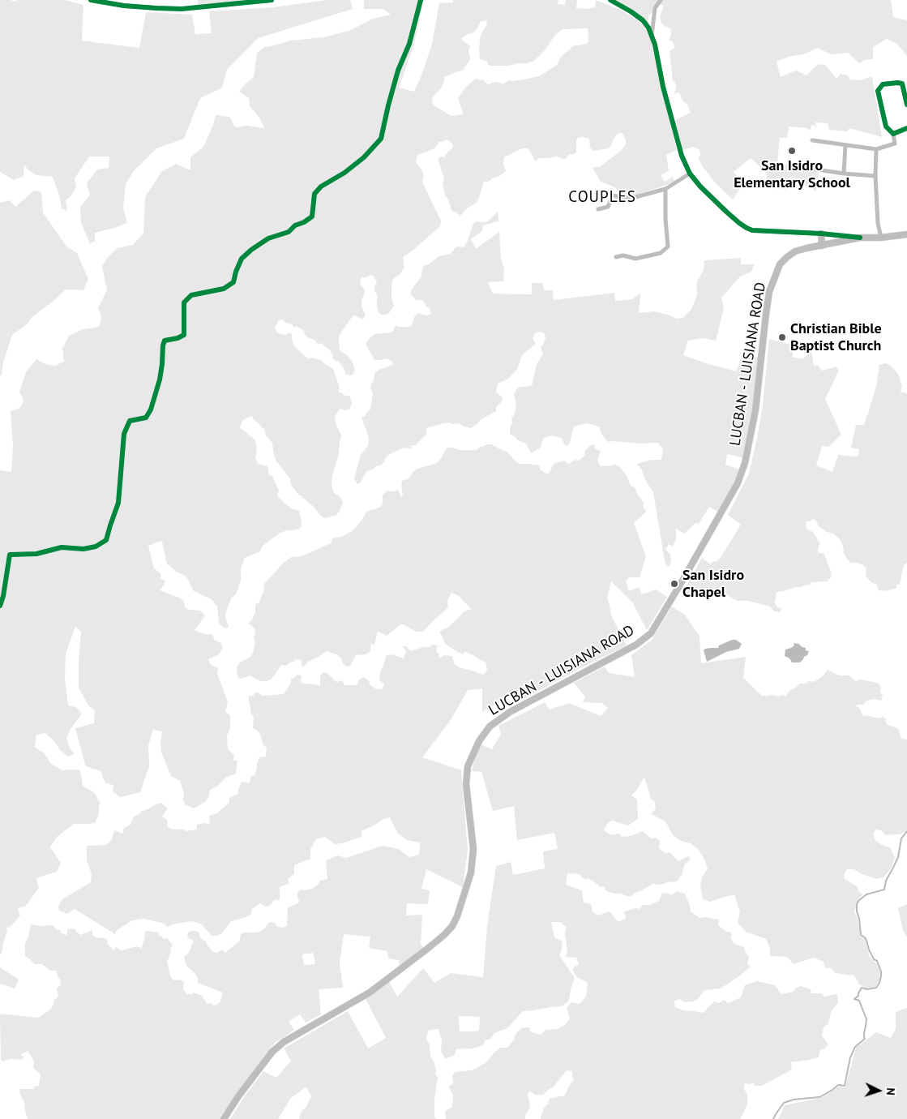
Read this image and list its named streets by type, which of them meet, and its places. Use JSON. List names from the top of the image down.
{
  "streets": {
    "main road": ["LUCBAN - LUISIANA ROAD"]
  },
  "districts": ["COUPLES"],
  "places": ["San Isidro Elementary School", "Christian Bible Baptist Church", "San Isidro Chapel"],
  "north": "right"
}
